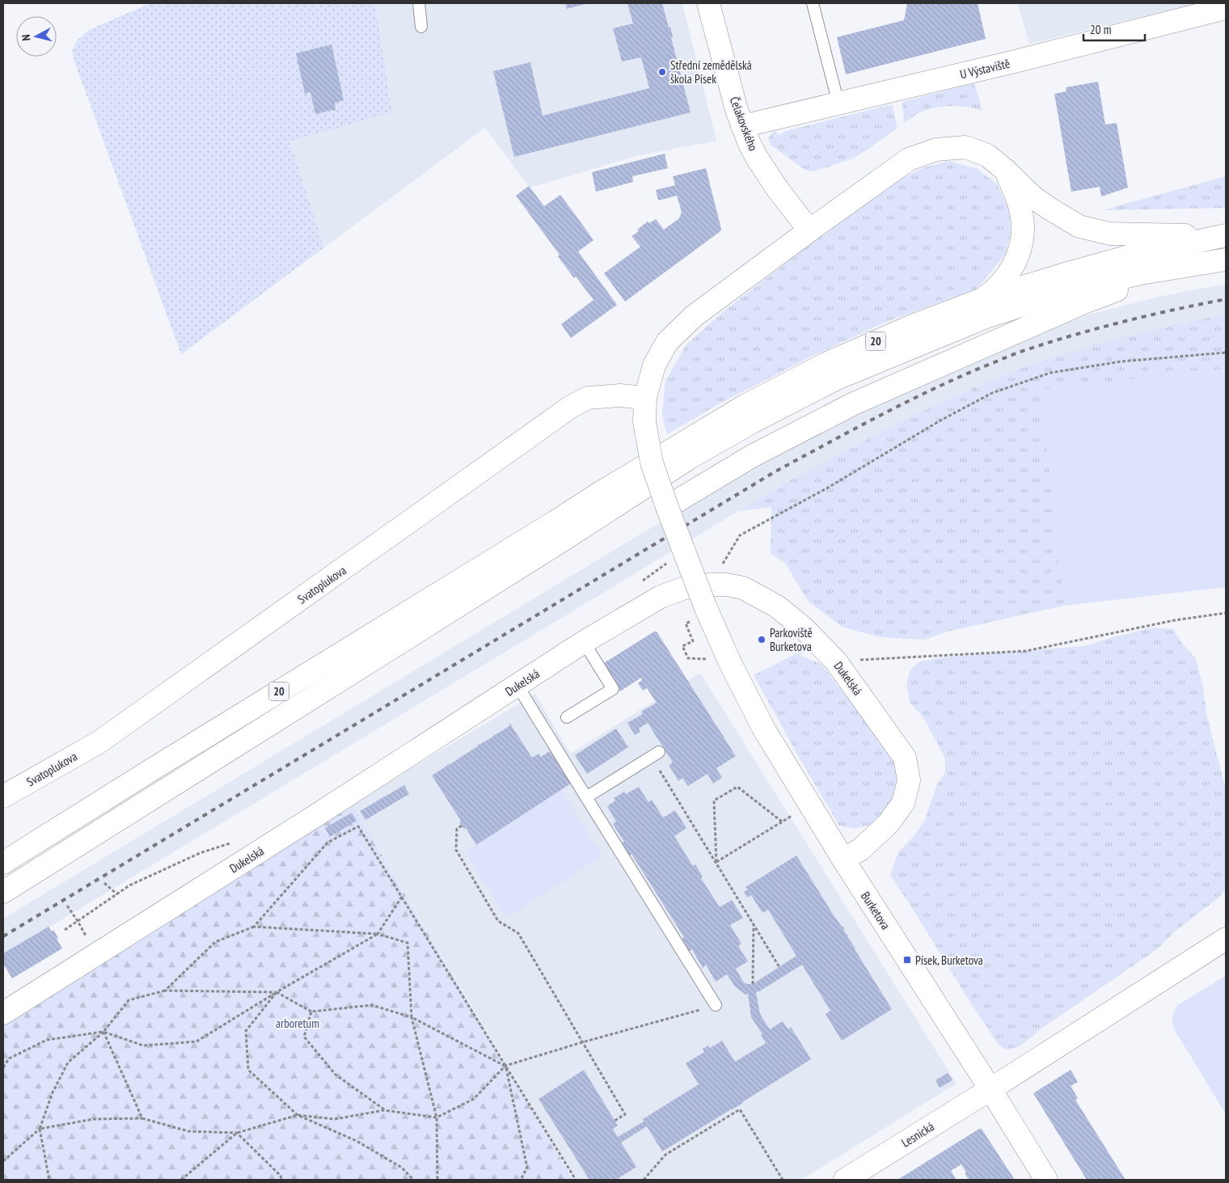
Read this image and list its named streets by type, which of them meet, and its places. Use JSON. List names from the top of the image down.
{
  "streets": {
    "main road": [
      "U Výstaviště",
      "Čelakovského",
      "20",
      "Svatoplukova",
      "Dukelská",
      "Burketova",
      "Lesnická"
    ]
  },
  "crossings": [
    ["U Výstaviště", "Čelakovského"],
    ["Čelakovského", "Burketova"],
    ["20", "Burketova"],
    ["Svatoplukova", "Burketova"],
    ["Dukelská", "Burketova"],
    ["Burketova", "Lesnická"]
  ],
  "parks": ["arboretum"],
  "places": {
    "other": ["Střední zemědělská škola Písek", "Parkoviště Burketova"],
    "transit": ["Písek, Burketova"]
  },
  "scale_bar": "20 m",
  "north": "left"
}
